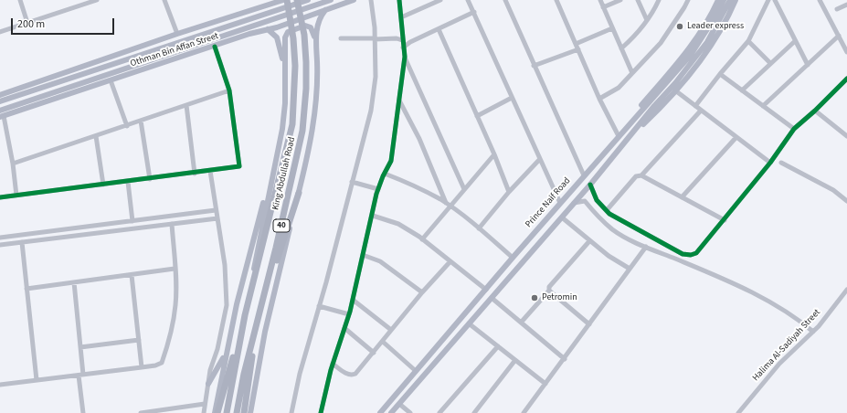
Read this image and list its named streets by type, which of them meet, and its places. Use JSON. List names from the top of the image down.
{
  "streets": {
    "highway": ["King Abdullah Road", "40"],
    "main road": ["Othman Bin Affan Street", "Prince Naif Road"],
    "street": ["Halima Al-Sadiyah Street"]
  },
  "places": ["Leader express", "Petromin"],
  "scale_bar": "200 m"
}
